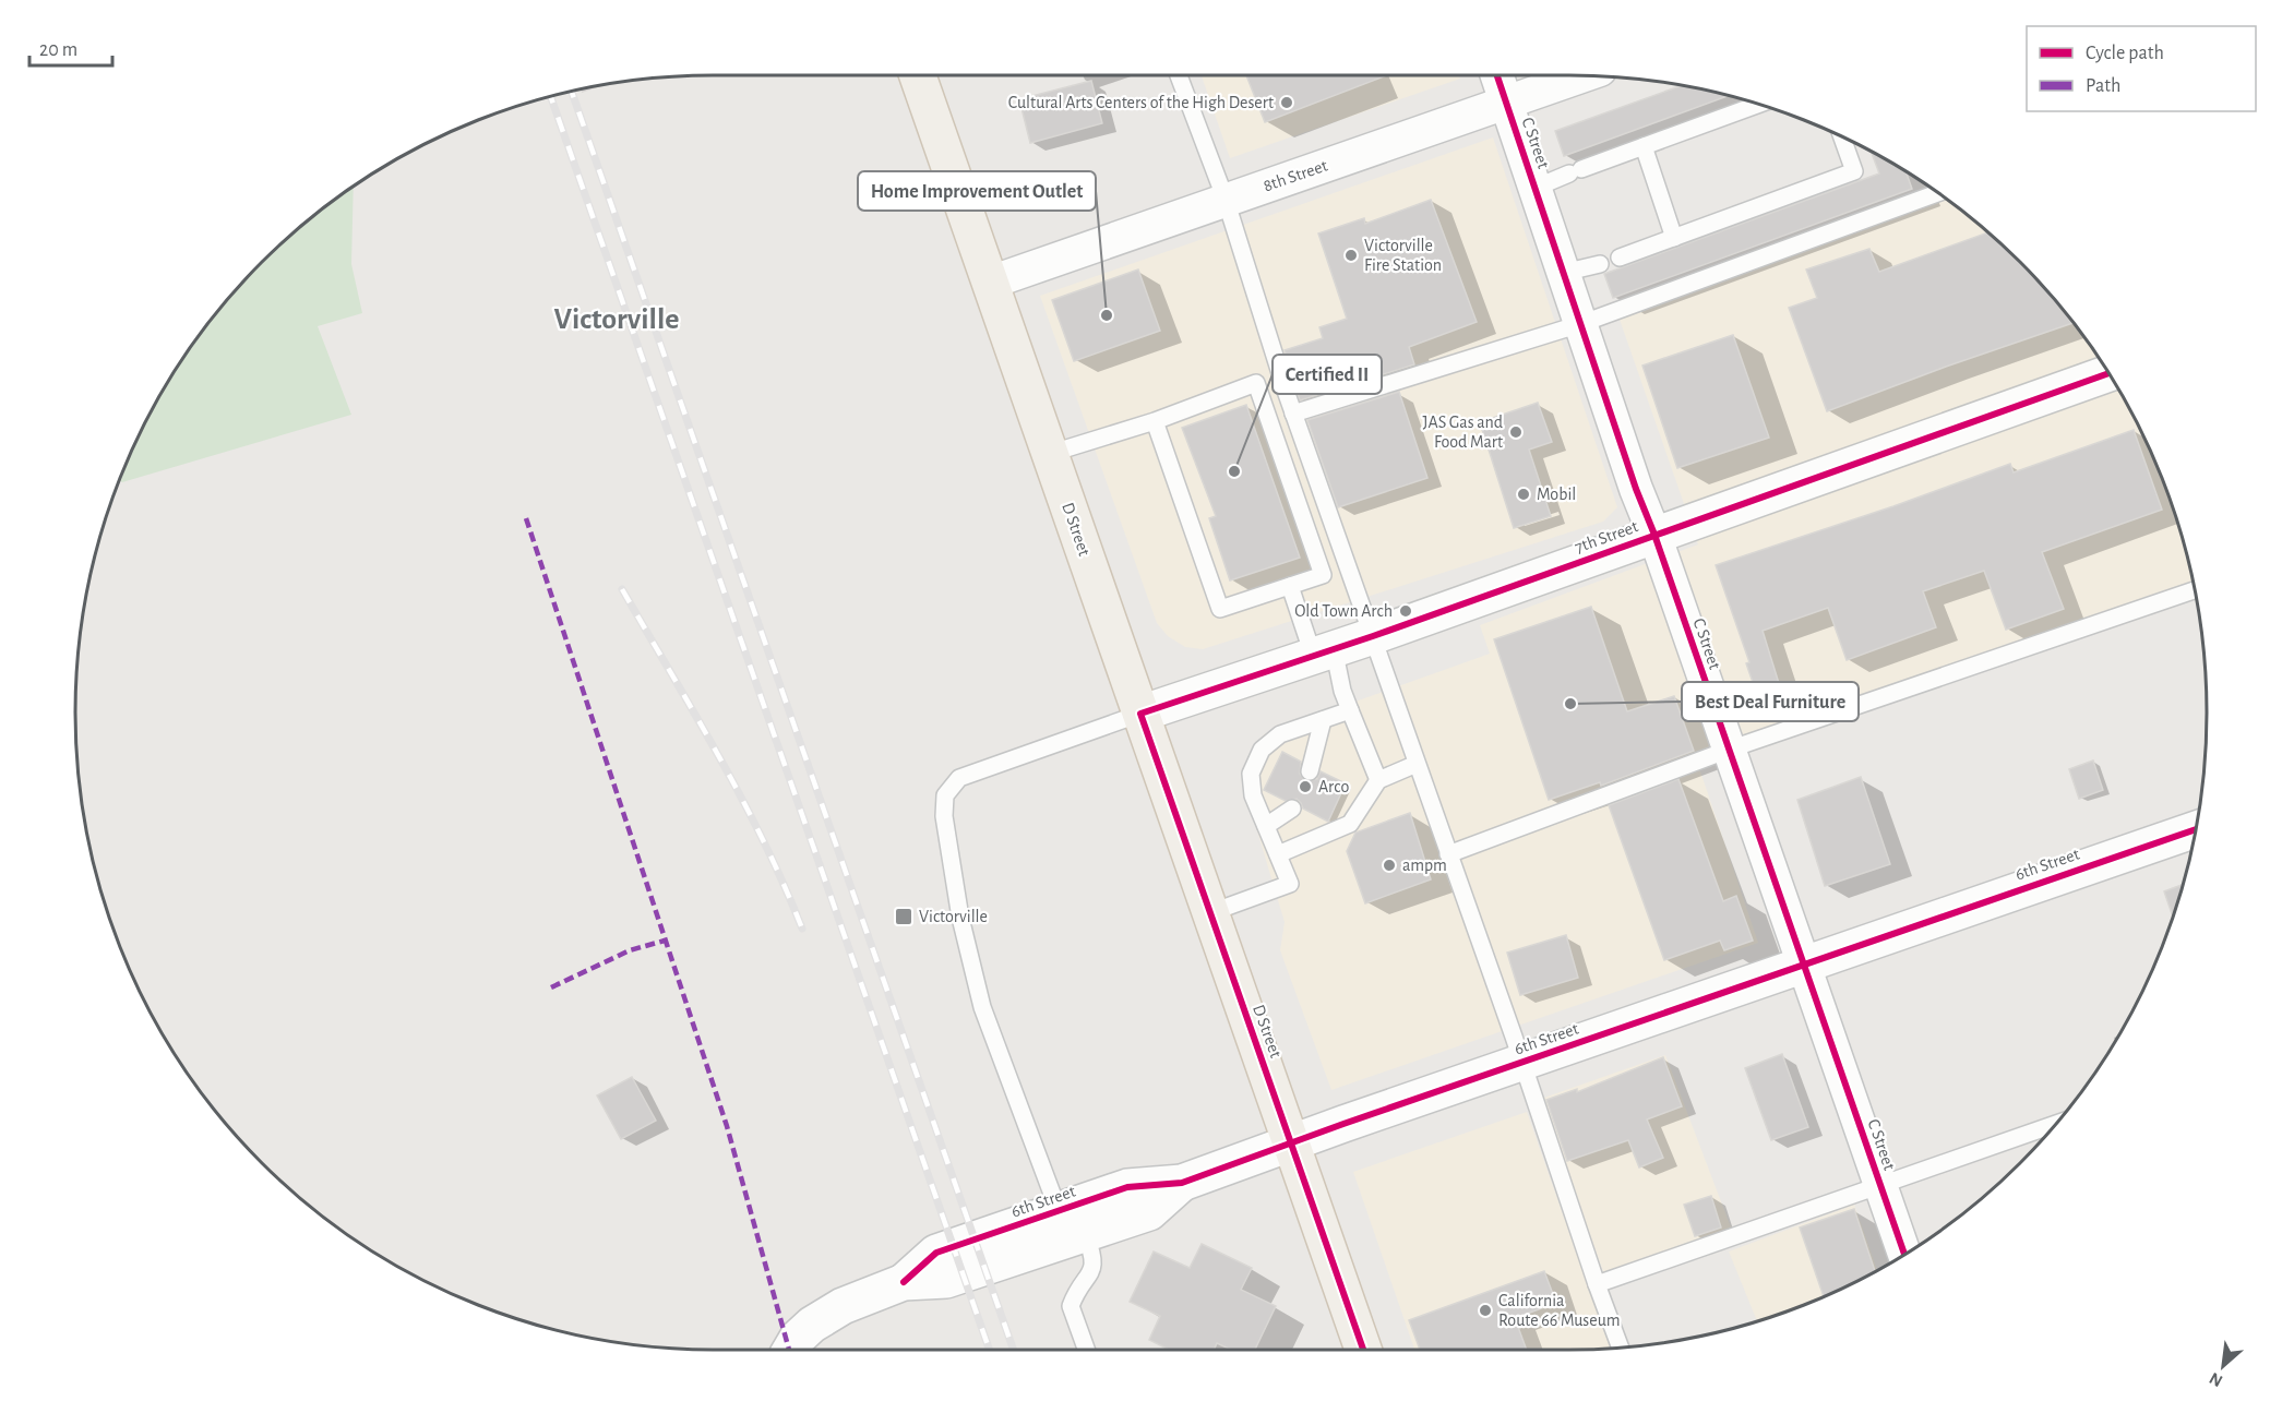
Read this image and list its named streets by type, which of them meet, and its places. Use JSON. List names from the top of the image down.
{
  "streets": {
    "main road": ["D Street"],
    "street": [
      "C Street",
      "8th Street",
      "7th Street",
      "6th Street"
    ]
  },
  "crossings": [
    ["C Street", "8th Street"],
    ["C Street", "7th Street"],
    ["C Street", "6th Street"],
    ["8th Street", "D Street"],
    ["D Street", "7th Street"],
    ["D Street", "6th Street"]
  ],
  "districts": ["Victorville"],
  "places": {
    "other": [
      "Cultural Arts Centers of the High Desert",
      "Victorville Fire Station",
      "Home Improvement Outlet",
      "JAS Gas and Food Mart",
      "Certified II",
      "Mobil",
      "Old Town Arch",
      "Best Deal Furniture",
      "Arco",
      "ampm",
      "California Route 66 Museum"
    ],
    "transit": ["Victorville"]
  },
  "legend": ["Cycle path", "Path"],
  "scale_bar": "20 m",
  "north": "bottom left"
}
